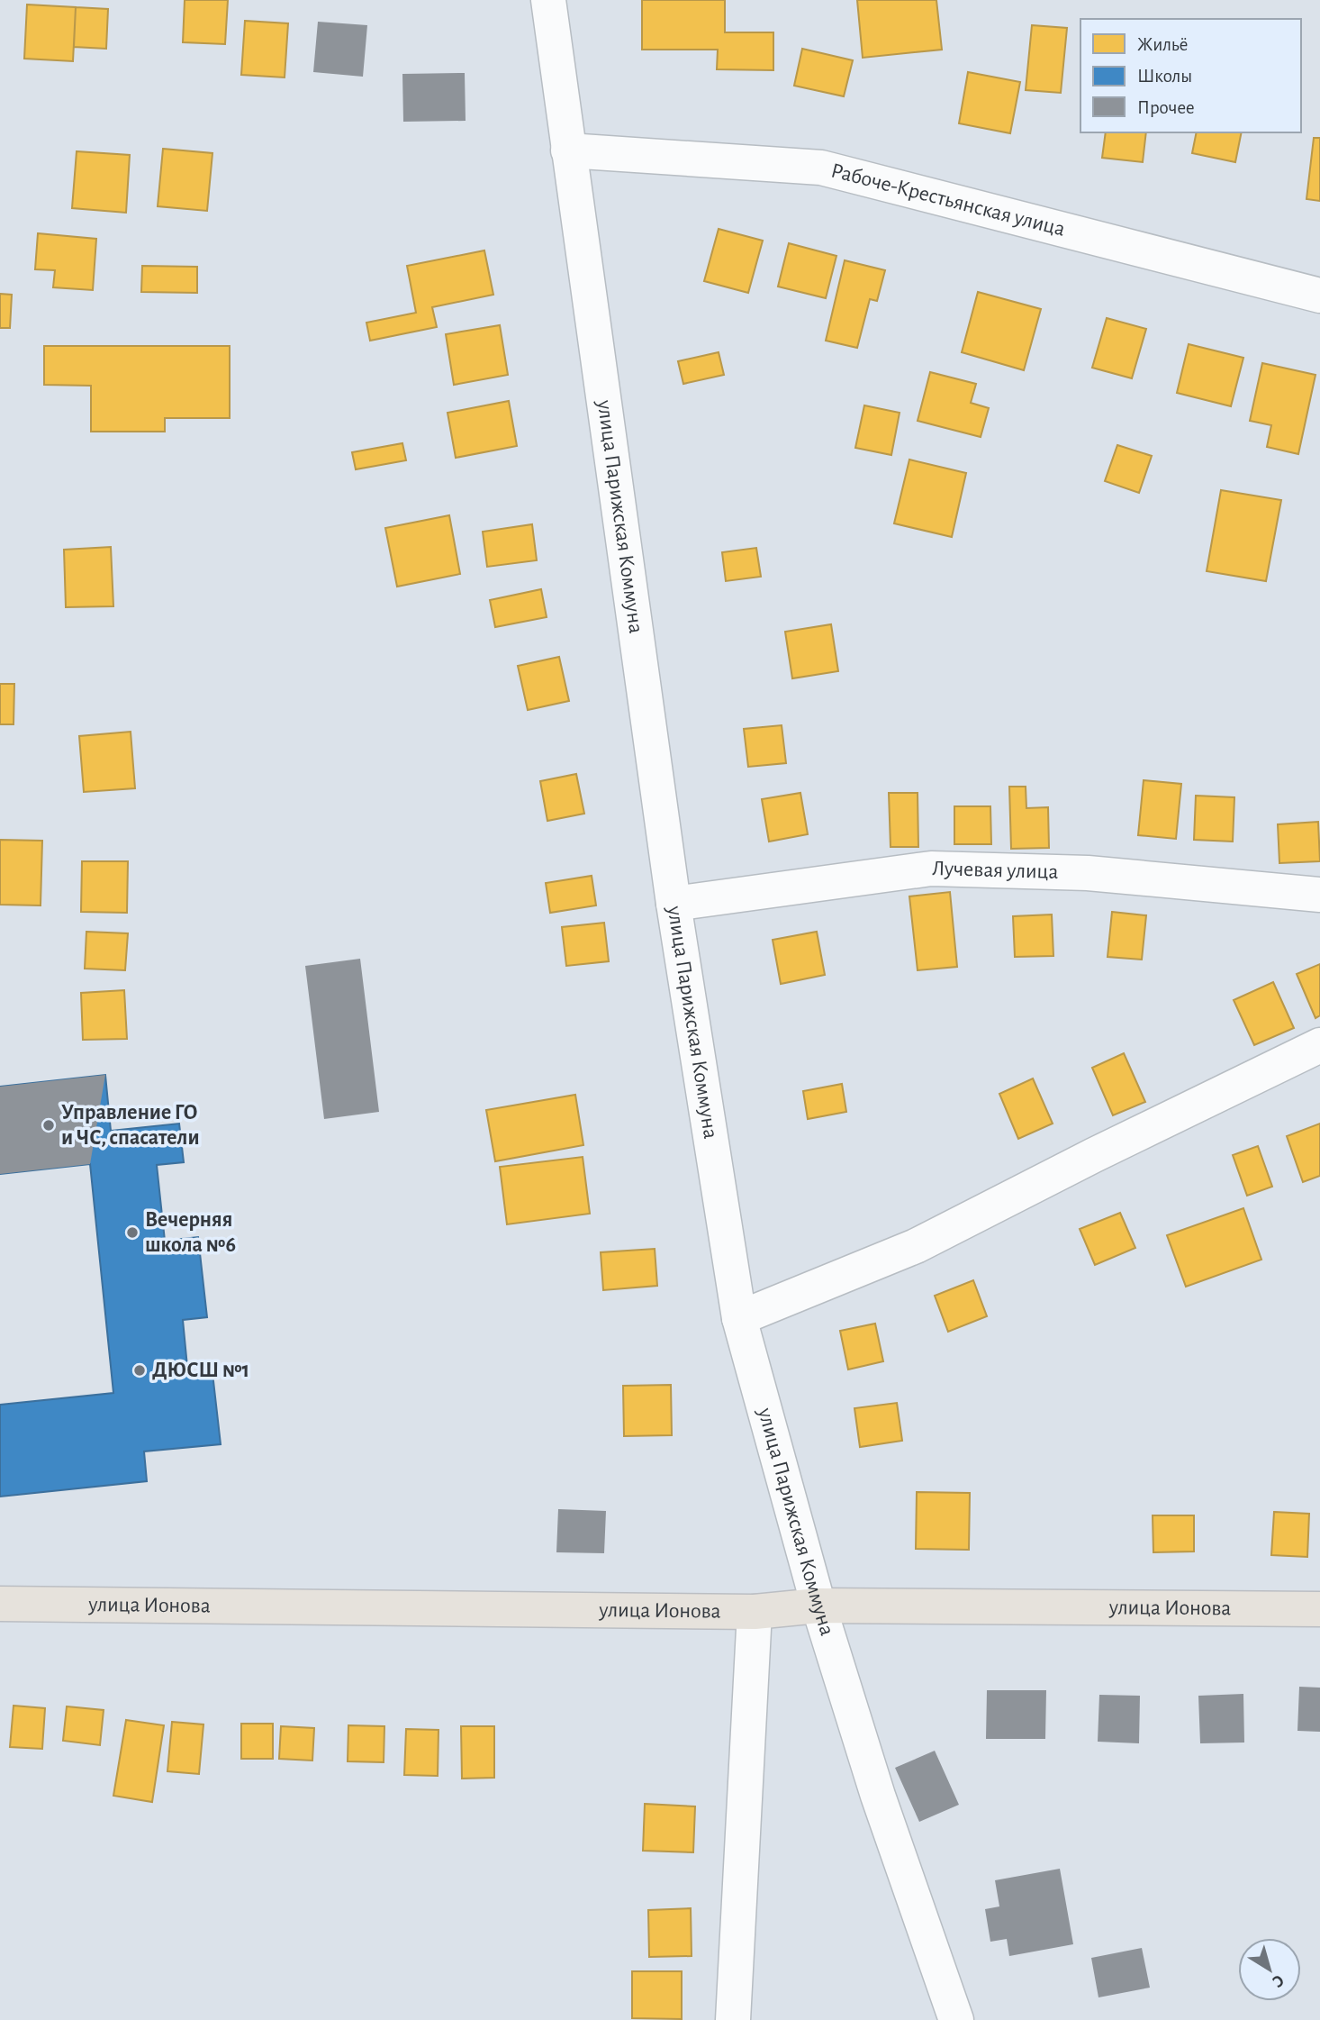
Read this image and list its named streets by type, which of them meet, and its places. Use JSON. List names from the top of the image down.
{
  "streets": {
    "main road": ["улица Ионова"],
    "street": ["Рабоче-Крестьянская улица", "улица Парижская Коммуна", "Лучевая улица"]
  },
  "crossings": [
    ["Рабоче-Крестьянская улица", "улица Парижская Коммуна"],
    ["улица Парижская Коммуна", "Лучевая улица"],
    ["улица Парижская Коммуна", "улица Ионова"]
  ],
  "places": ["Управление ГО и ЧС, спасатели", "Вечерняя школа №6", "ДЮСШ №1"],
  "legend": ["Жильё", "Школы", "Прочее"],
  "north": "bottom right"
}
